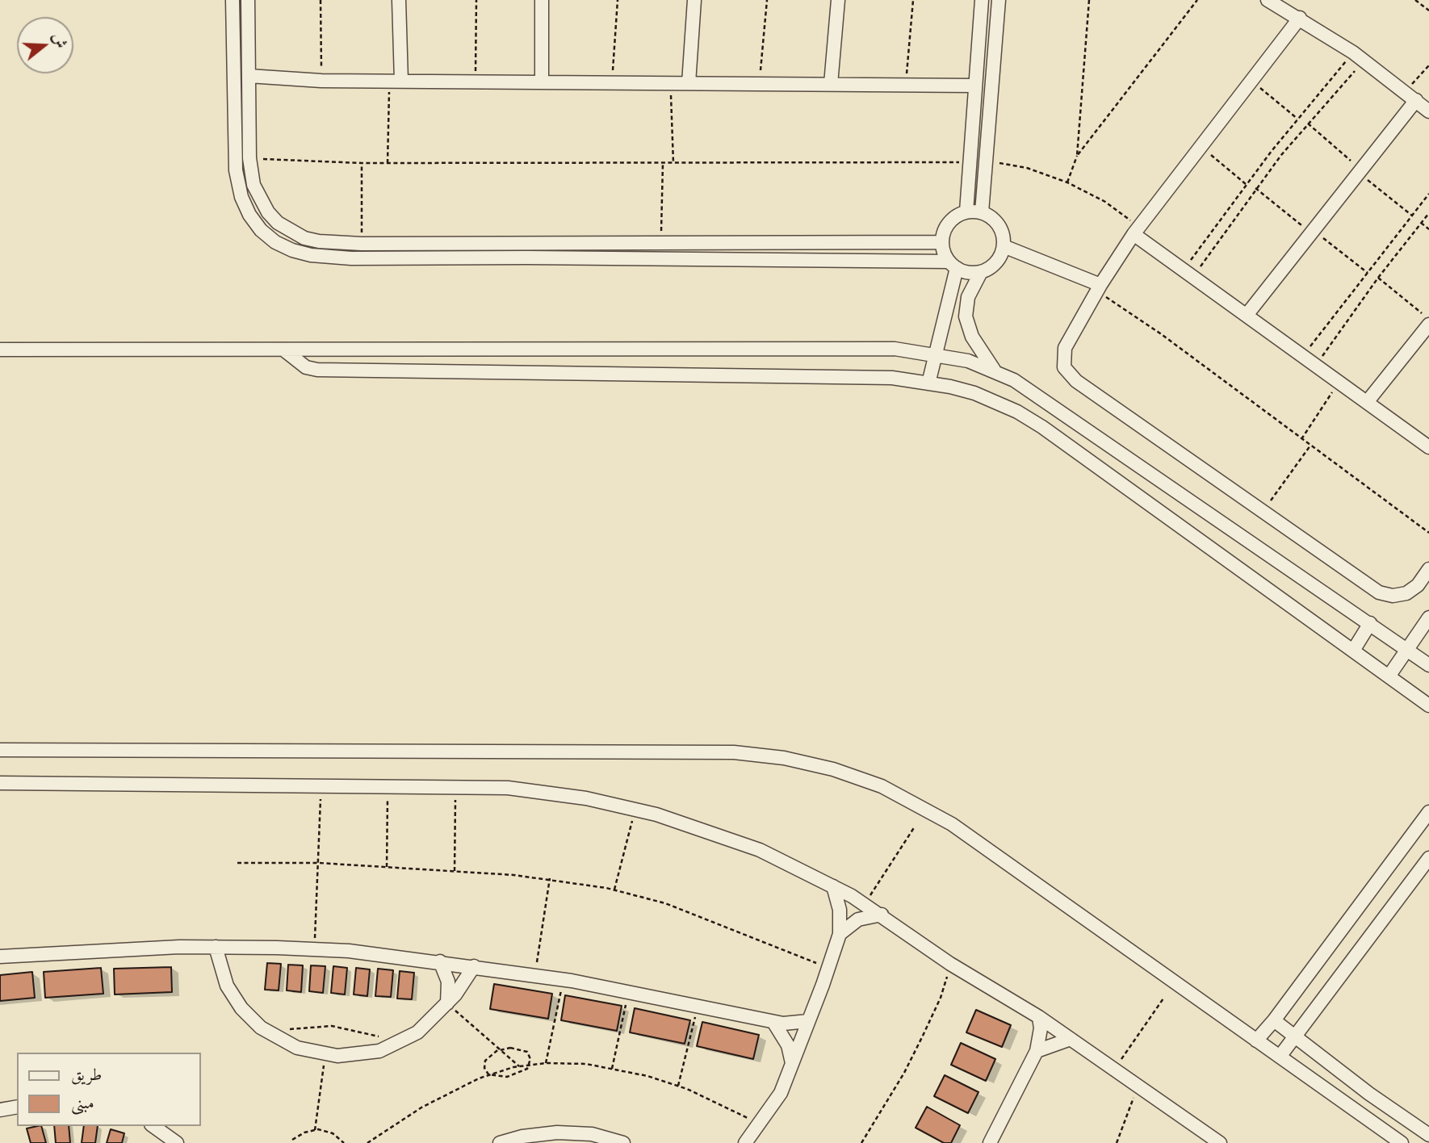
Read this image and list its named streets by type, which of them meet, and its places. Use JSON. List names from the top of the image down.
{
  "legend": ["طريق", "مبنى"],
  "north": "right"
}
